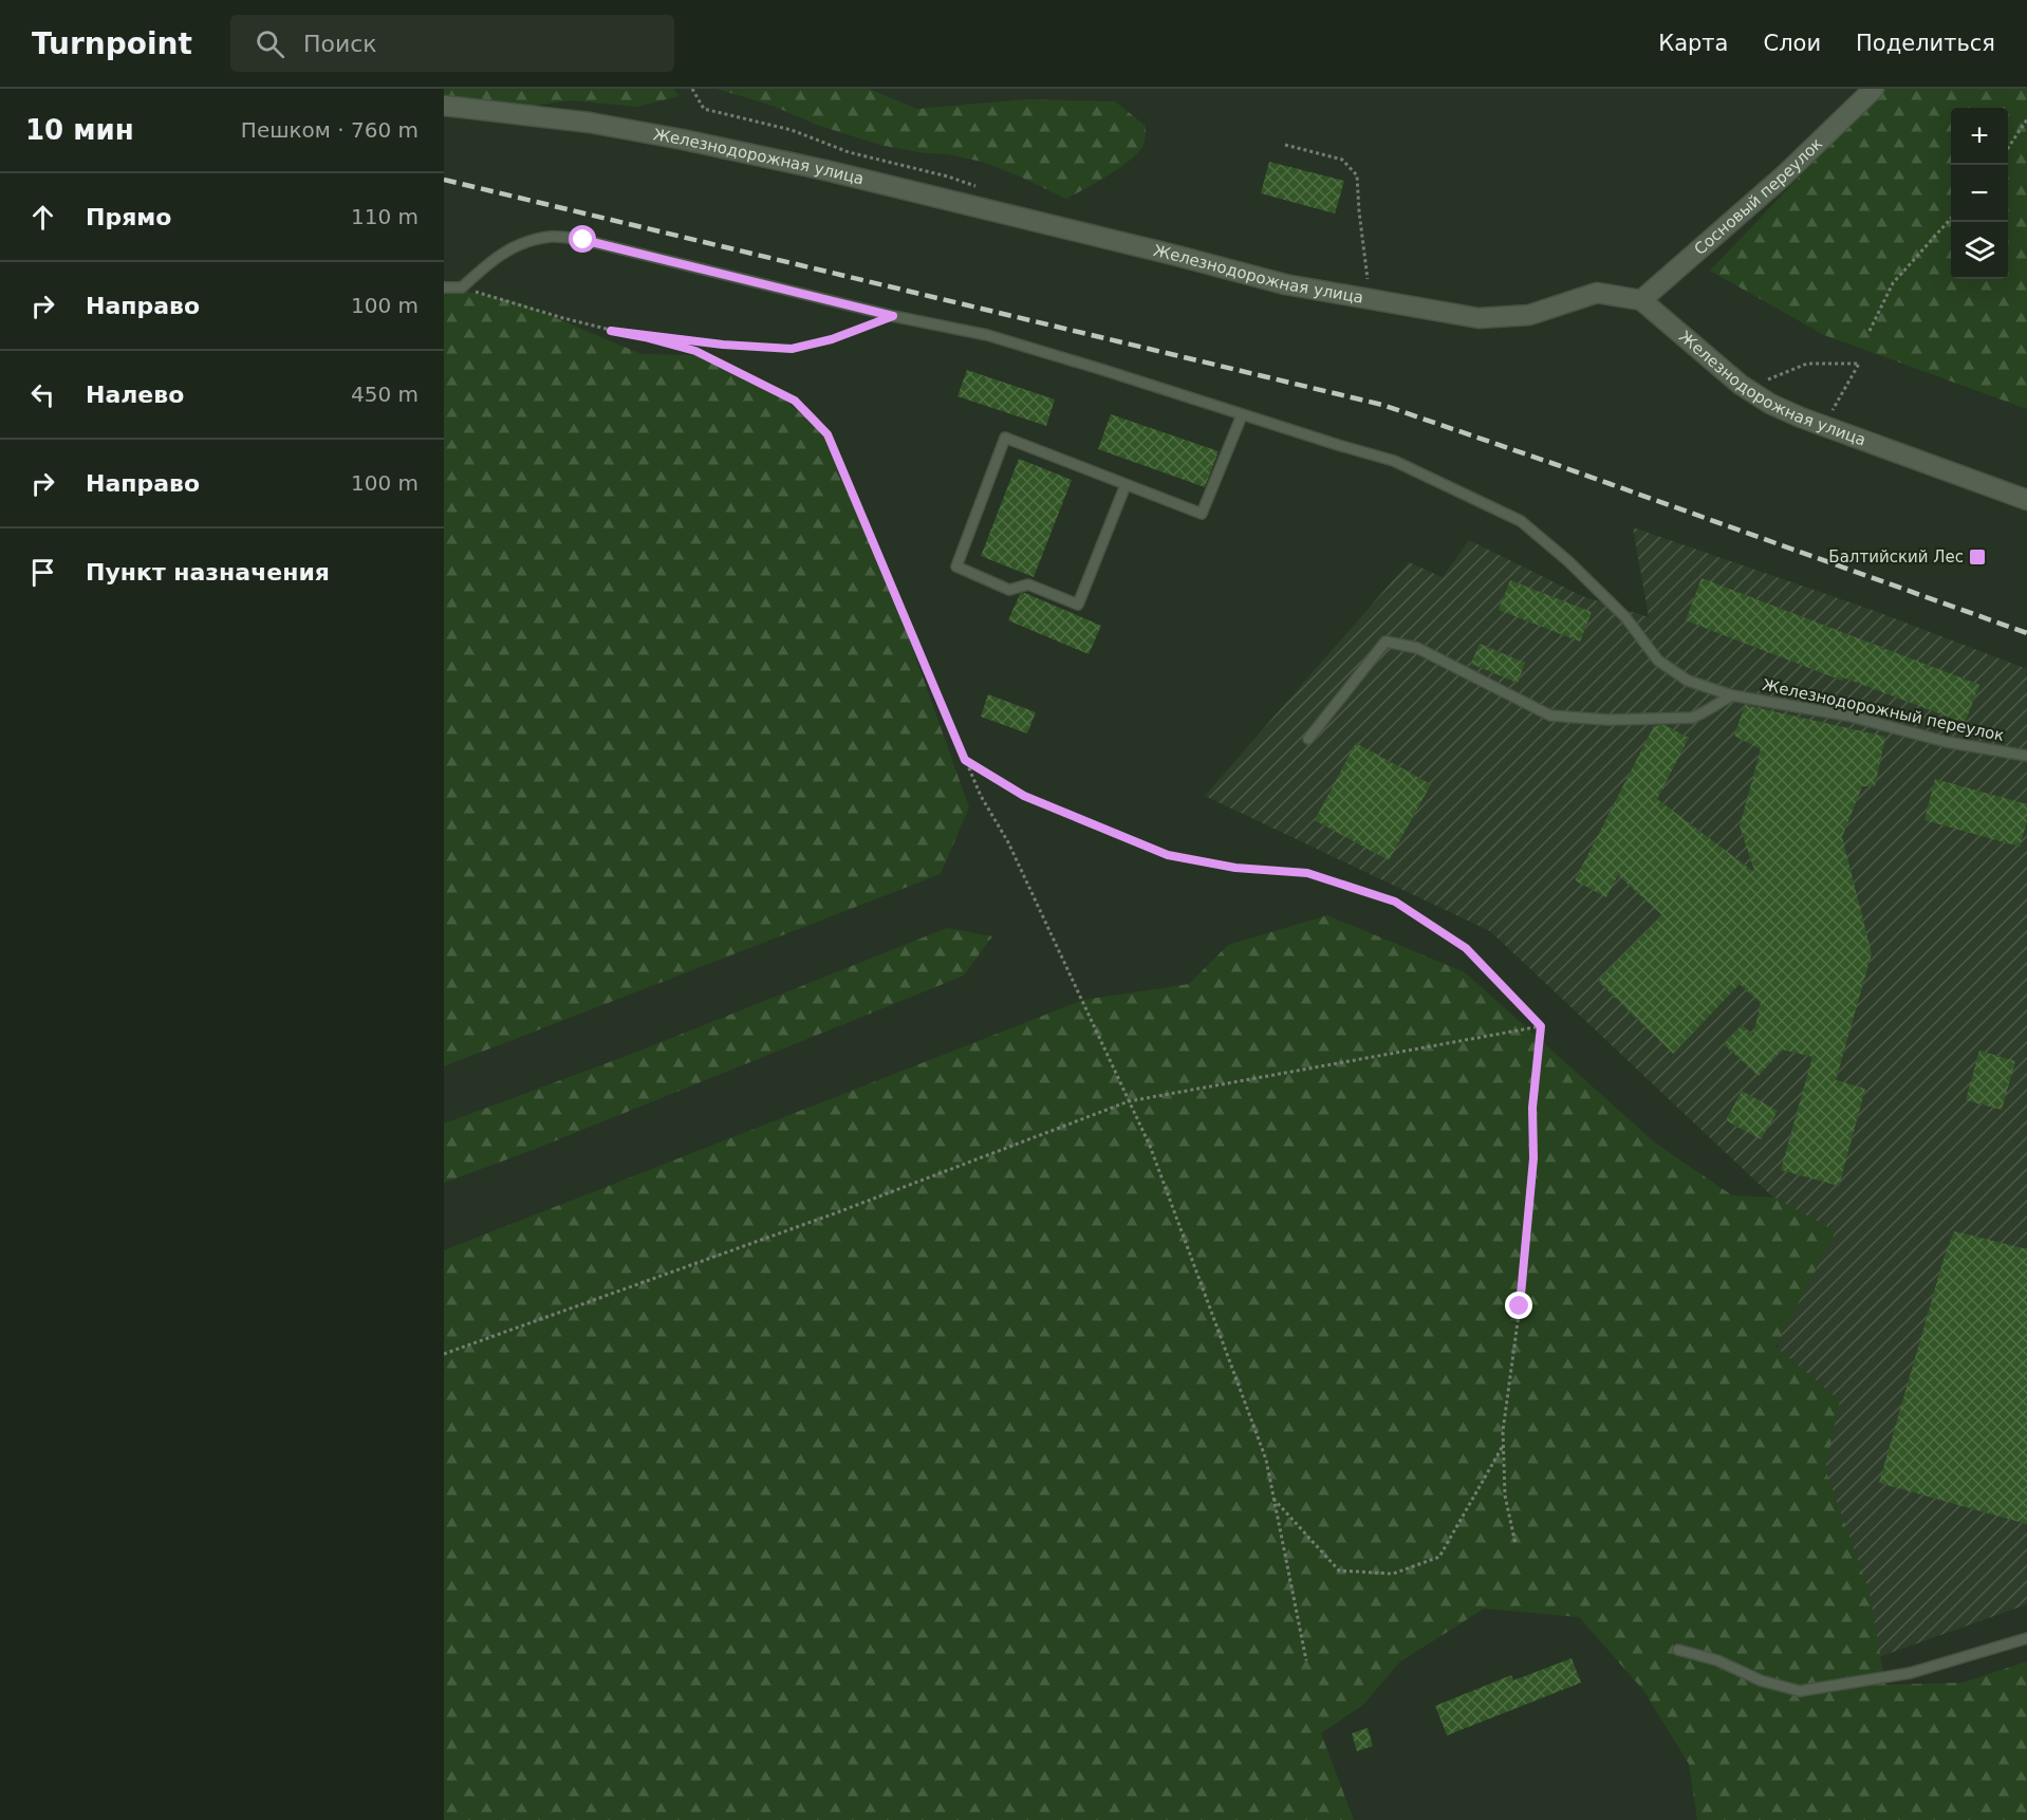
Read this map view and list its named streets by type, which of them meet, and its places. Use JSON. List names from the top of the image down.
{
  "streets": {
    "street": ["Железнодорожная улица", "Сосновый переулок"],
    "lane": ["Железнодорожный переулок"]
  },
  "crossings": [
    ["Железнодорожная улица", "Сосновый переулок"]
  ],
  "places": {
    "transit": ["Балтийский Лес"]
  },
  "page": {
    "header": "Turnpoint",
    "search": "Поиск",
    "nav": ["Карта", "Слои", "Поделиться"],
    "heading": ["10 мин", "Пешком · 760 m"],
    "map_buttons": ["+", "−"],
    "list": [
      ["Прямо", "110 m"],
      ["Направо", "100 m"],
      ["Налево", "450 m"],
      ["Направо", "100 m"],
      "Пункт назначения"
    ]
  }
}
